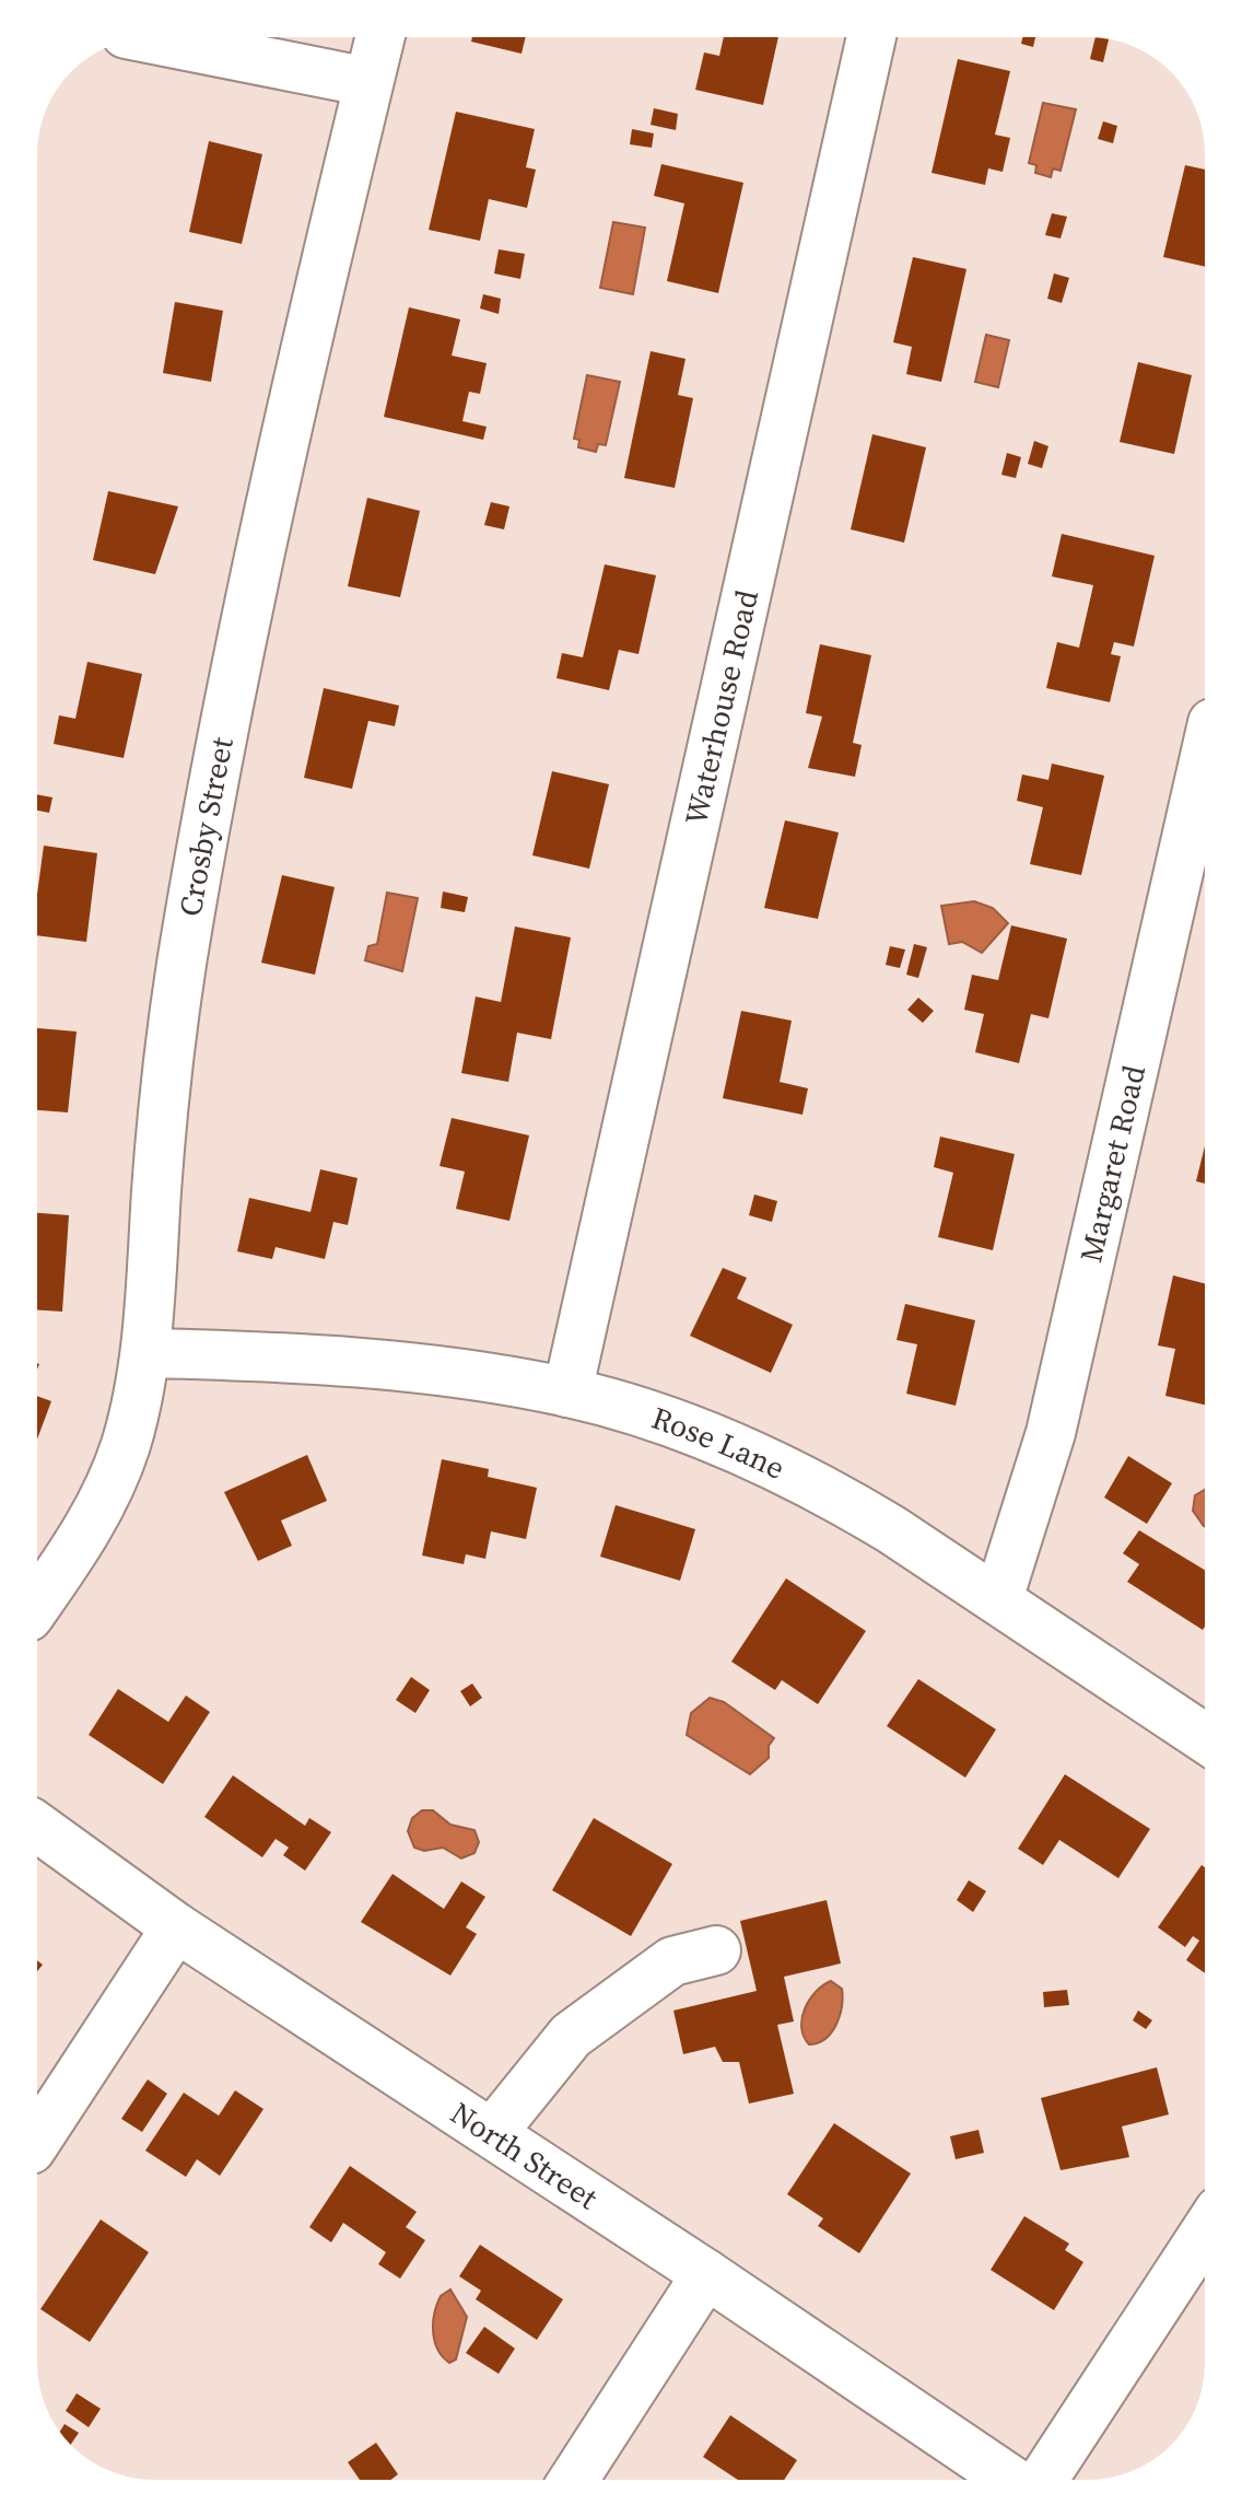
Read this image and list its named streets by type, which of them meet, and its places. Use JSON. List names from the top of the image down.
{
  "streets": {
    "street": [
      "Waterhouse Road",
      "Crosby Street",
      "Margaret Road",
      "Rose Lane",
      "North Street"
    ]
  },
  "crossings": [
    ["Waterhouse Road", "Rose Lane"],
    ["Crosby Street", "Rose Lane"],
    ["Margaret Road", "Rose Lane"]
  ]
}
